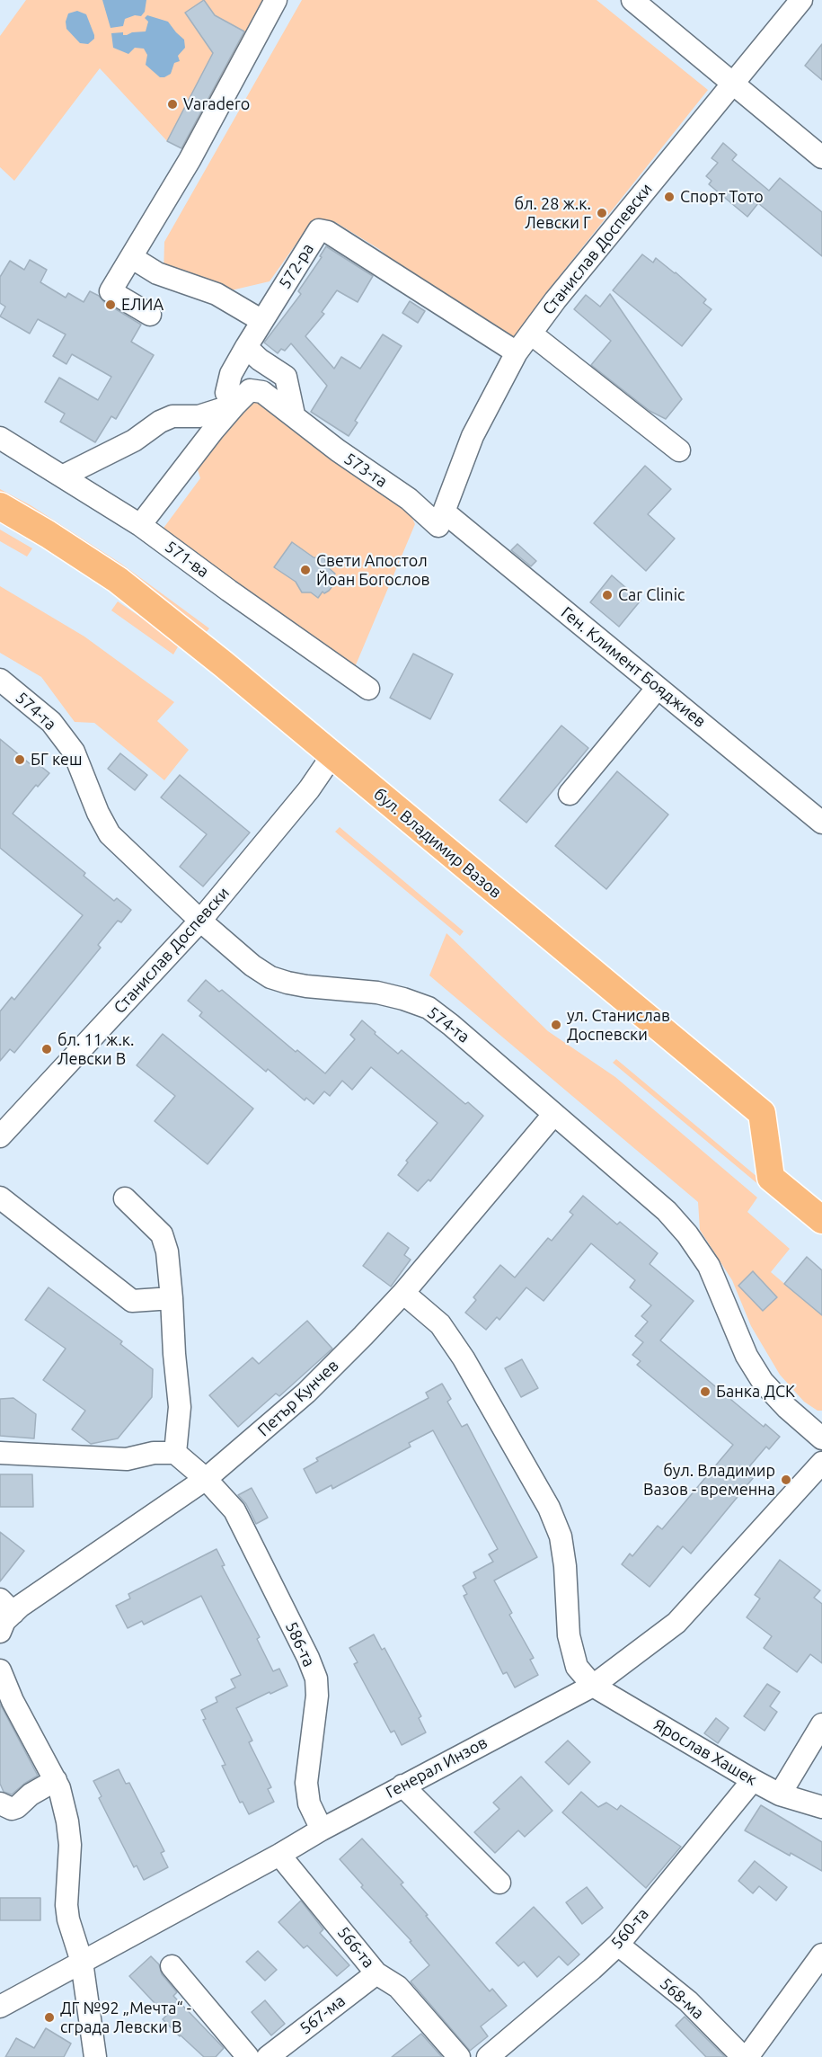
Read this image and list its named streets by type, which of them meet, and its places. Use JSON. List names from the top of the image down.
{
  "streets": {
    "main road": ["бул. Владимир Вазов"],
    "street": [
      "Станислав Доспевски",
      "572-ра",
      "573-та",
      "571-ва",
      "Ген. Климент Бояджиев",
      "574-та",
      "Петър Кунчев",
      "586-та",
      "Ярослав Хашек",
      "Генерал Инзов",
      "560-та",
      "566-та",
      "568-ма",
      "567-ма"
    ]
  },
  "crossings": [
    ["Станислав Доспевски", "572-ра"],
    ["Станислав Доспевски", "573-та"],
    ["Станислав Доспевски", "Ген. Климент Бояджиев"],
    ["Станислав Доспевски", "574-та"],
    ["Станислав Доспевски", "бул. Владимир Вазов"],
    ["573-та", "Ген. Климент Бояджиев"],
    ["574-та", "Петър Кунчев"],
    ["Петър Кунчев", "586-та"],
    ["586-та", "Генерал Инзов"],
    ["Ярослав Хашек", "Генерал Инзов"],
    ["Ярослав Хашек", "560-та"],
    ["Генерал Инзов", "566-та"],
    ["560-та", "568-ма"],
    ["566-та", "567-ма"]
  ],
  "places": [
    "Varadero",
    "Спорт Тото",
    "бл. 28 ж.к. Левски Г",
    "ЕЛИА",
    "Свети Апостол Йоан Богослов",
    "Car Clinic",
    "БГ кеш",
    "ул. Станислав Доспевски",
    "бл. 11 ж.к. Левски В",
    "Банка ДСК",
    "бул. Владимир Вазов - временна",
    "ДГ №92 „Мечта“ - сграда Левски В"
  ]
}
